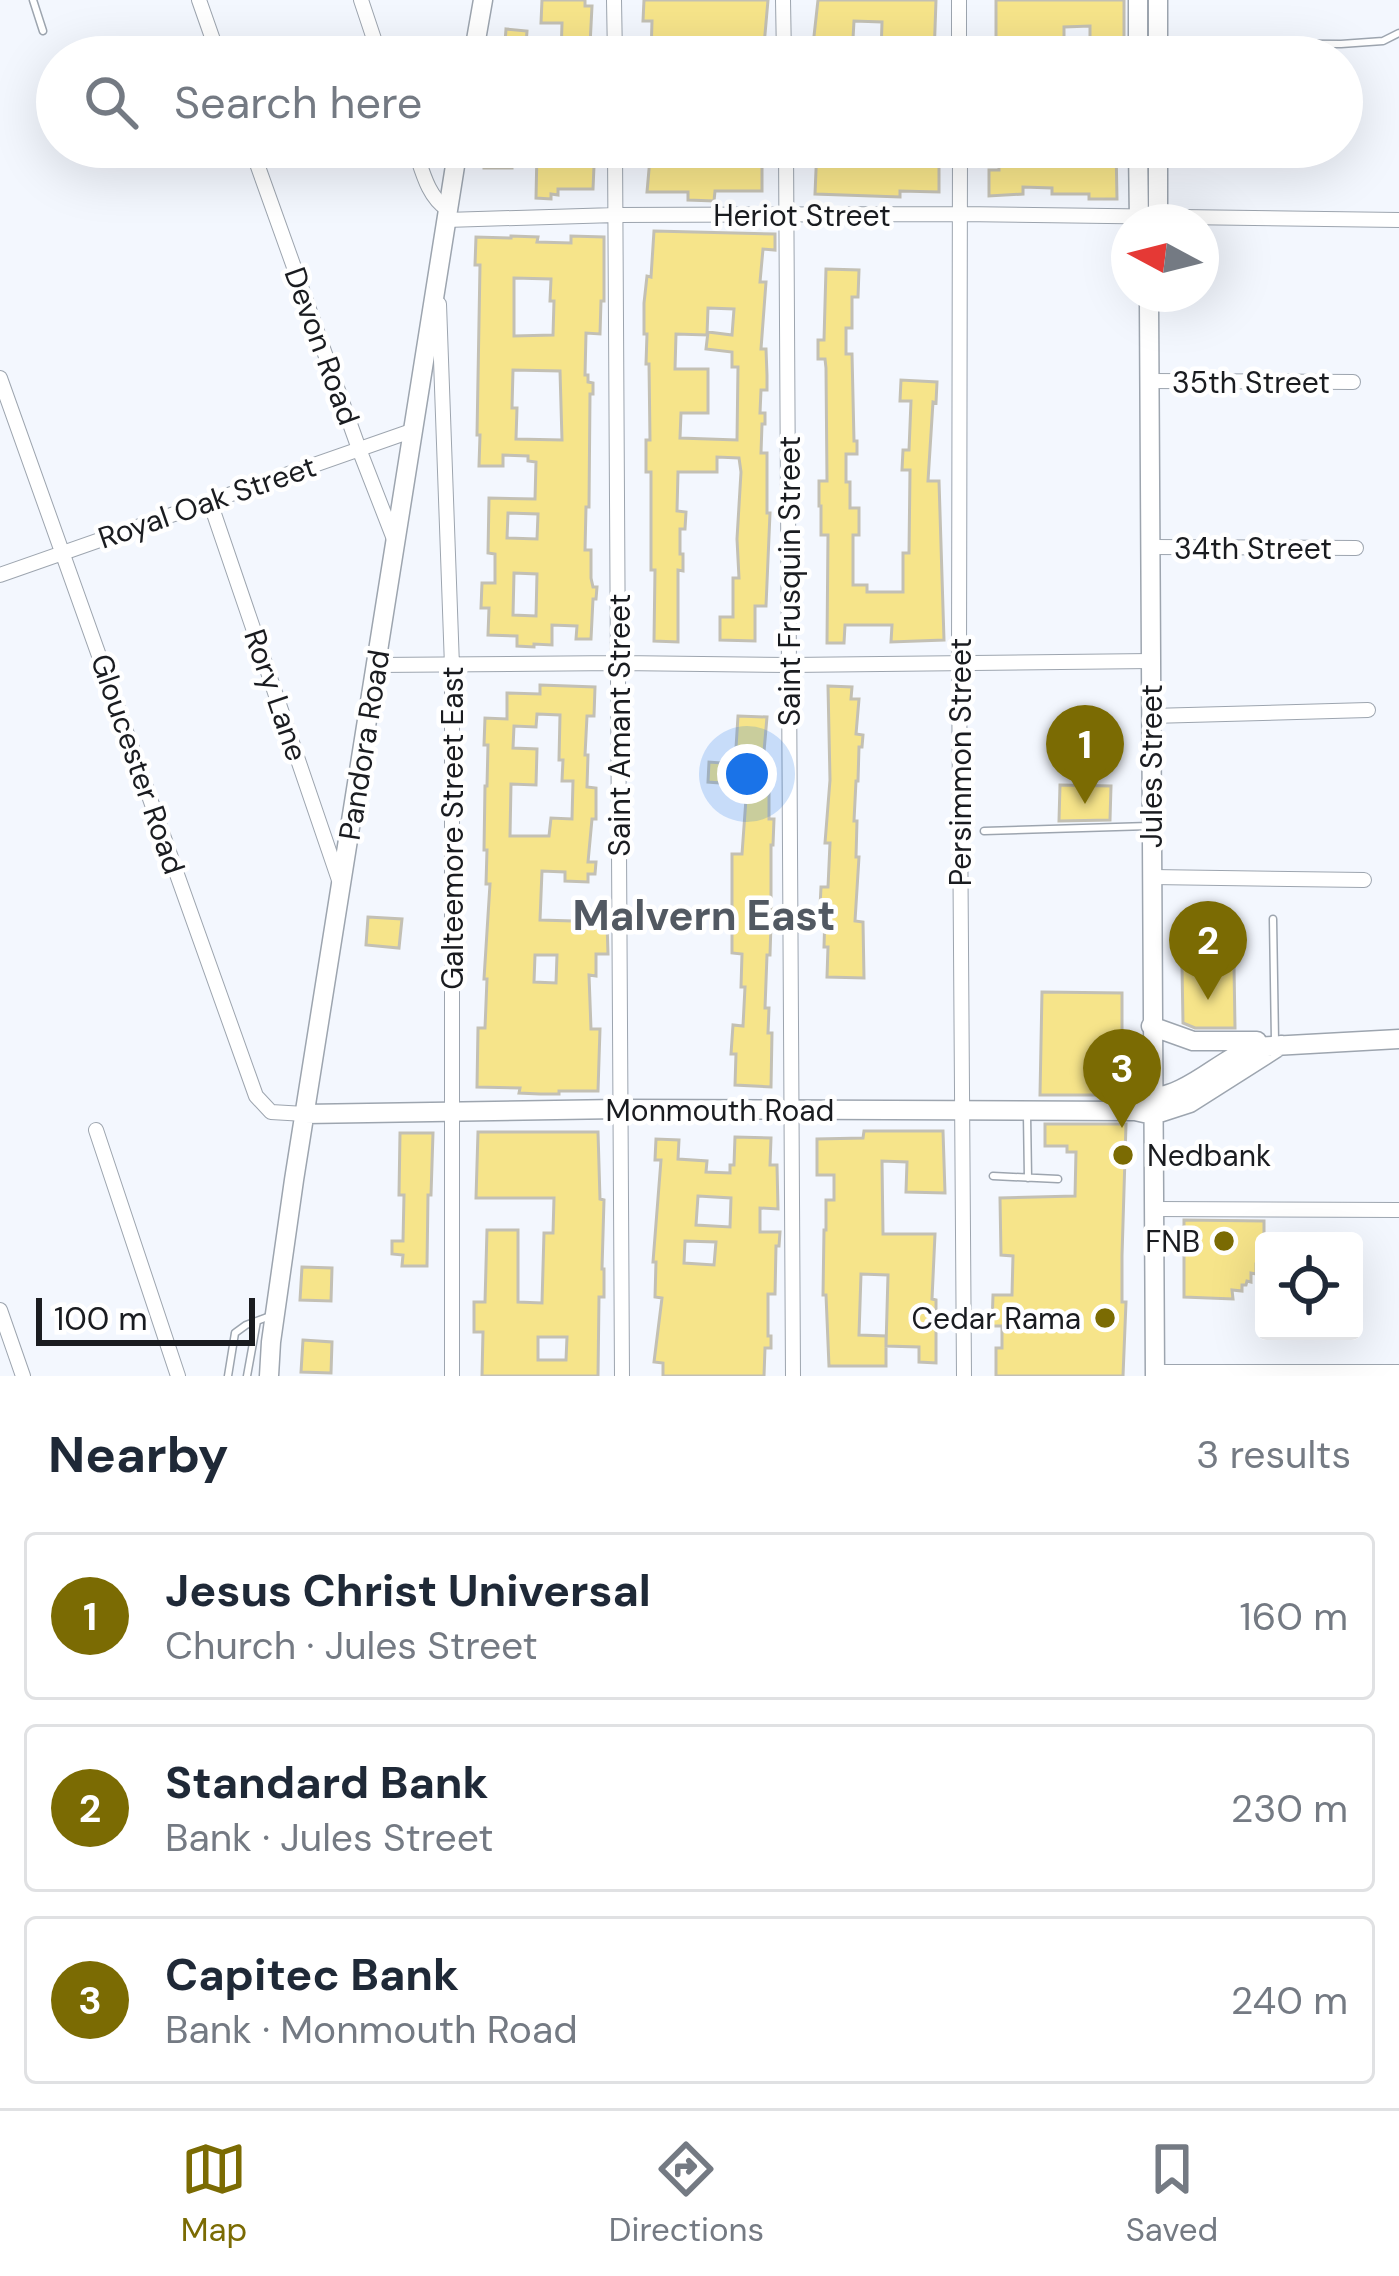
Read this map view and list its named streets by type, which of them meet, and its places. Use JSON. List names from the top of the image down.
{
  "streets": {
    "street": [
      "Heriot Street",
      "Devon Road",
      "35th Street",
      "Royal Oak Street",
      "34th Street",
      "Saint Frusquin Street",
      "Rory Lane",
      "Saint Amant Street",
      "Pandora Road",
      "Persimmon Street",
      "Gloucester Road",
      "Jules Street",
      "Galteemore Street East",
      "Monmouth Road"
    ]
  },
  "crossings": [
    ["Heriot Street", "Saint Frusquin Street"],
    ["Heriot Street", "Saint Amant Street"],
    ["Heriot Street", "Pandora Road"],
    ["Heriot Street", "Persimmon Street"],
    ["Devon Road", "Royal Oak Street"],
    ["Devon Road", "Pandora Road"],
    ["35th Street", "Jules Street"],
    ["Royal Oak Street", "Rory Lane"],
    ["Royal Oak Street", "Pandora Road"],
    ["Royal Oak Street", "Gloucester Road"],
    ["34th Street", "Jules Street"],
    ["Saint Frusquin Street", "Monmouth Road"],
    ["Rory Lane", "Pandora Road"],
    ["Saint Amant Street", "Monmouth Road"],
    ["Pandora Road", "Gloucester Road"],
    ["Pandora Road", "Galteemore Street East"],
    ["Pandora Road", "Monmouth Road"],
    ["Persimmon Street", "Monmouth Road"],
    ["Gloucester Road", "Monmouth Road"],
    ["Jules Street", "Monmouth Road"],
    ["Galteemore Street East", "Monmouth Road"]
  ],
  "districts": ["Malvern East"],
  "places": ["Nedbank", "FNB", "Cedar Rama"],
  "scale_bar": "100 m",
  "north": "left",
  "page": {
    "search": "Search here",
    "pins": ["1", "2", "3"],
    "scale": "100 m",
    "heading": ["Nearby", "3 results"],
    "list": [
      {
        "mark": "1",
        "name": "Jesus Christ Universal",
        "note": "Church · Jules Street",
        "value": "160 m"
      },
      {
        "mark": "2",
        "name": "Standard Bank",
        "note": "Bank · Jules Street",
        "value": "230 m"
      },
      {
        "mark": "3",
        "name": "Capitec Bank",
        "note": "Bank · Monmouth Road",
        "value": "240 m"
      }
    ],
    "nav": ["Map", "Directions", "Saved"]
  }
}
